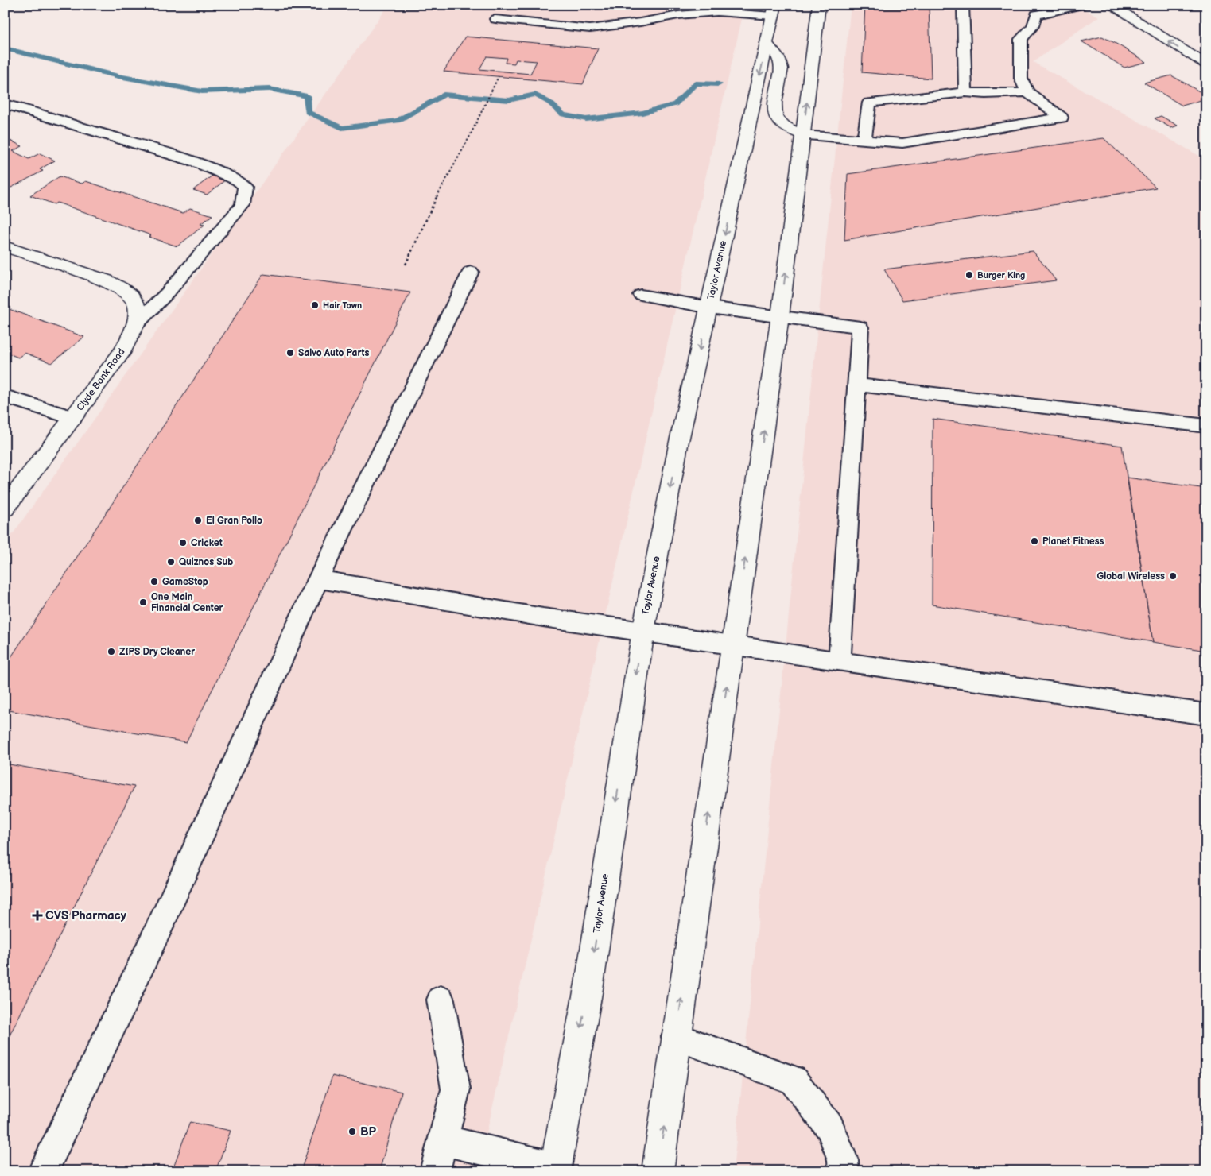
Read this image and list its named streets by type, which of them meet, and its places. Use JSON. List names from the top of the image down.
{
  "streets": {
    "main road": ["Taylor Avenue", "Clyde Bank Road"]
  },
  "places": {
    "other": [
      "Burger King",
      "Hair Town",
      "Salvo Auto Parts",
      "El Gran Pollo",
      "Planet Fitness",
      "Cricket",
      "Quiznos Sub",
      "Global Wireless",
      "GameStop",
      "One Main Financial Center",
      "ZIPS Dry Cleaner",
      "BP"
    ],
    "health": ["CVS Pharmacy"]
  }
}
